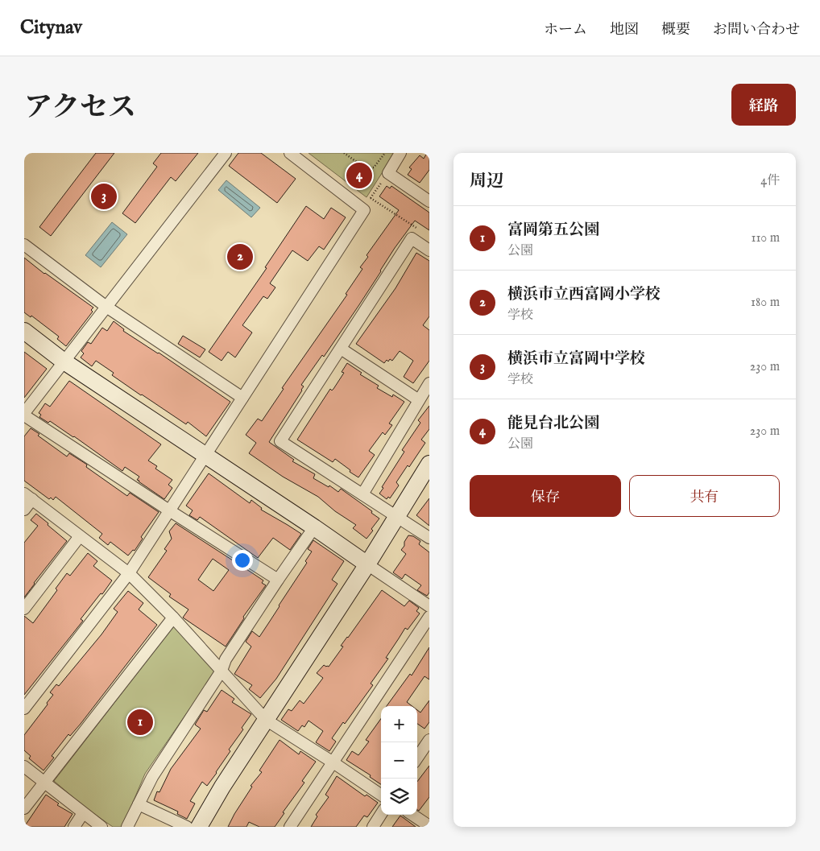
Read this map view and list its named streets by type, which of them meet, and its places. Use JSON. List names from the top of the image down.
{
  "page": {
    "header": "Citynav",
    "nav": [
      "ホーム",
      "地図",
      "概要",
      "お問い合わせ"
    ],
    "title": "アクセス",
    "buttons": [
      "経路",
      ["保存", "共有"]
    ],
    "heading": ["周辺", "4件"],
    "pins": [
      "4",
      "3",
      "2",
      "1"
    ],
    "list": [
      {
        "mark": "1",
        "name": "富岡第五公園",
        "note": "公園",
        "value": "110 m"
      },
      {
        "mark": "2",
        "name": "横浜市立西富岡小学校",
        "note": "学校",
        "value": "180 m"
      },
      {
        "mark": "3",
        "name": "横浜市立富岡中学校",
        "note": "学校",
        "value": "230 m"
      },
      {
        "mark": "4",
        "name": "能見台北公園",
        "note": "公園",
        "value": "230 m"
      }
    ],
    "map_buttons": ["+", "−"]
  }
}
